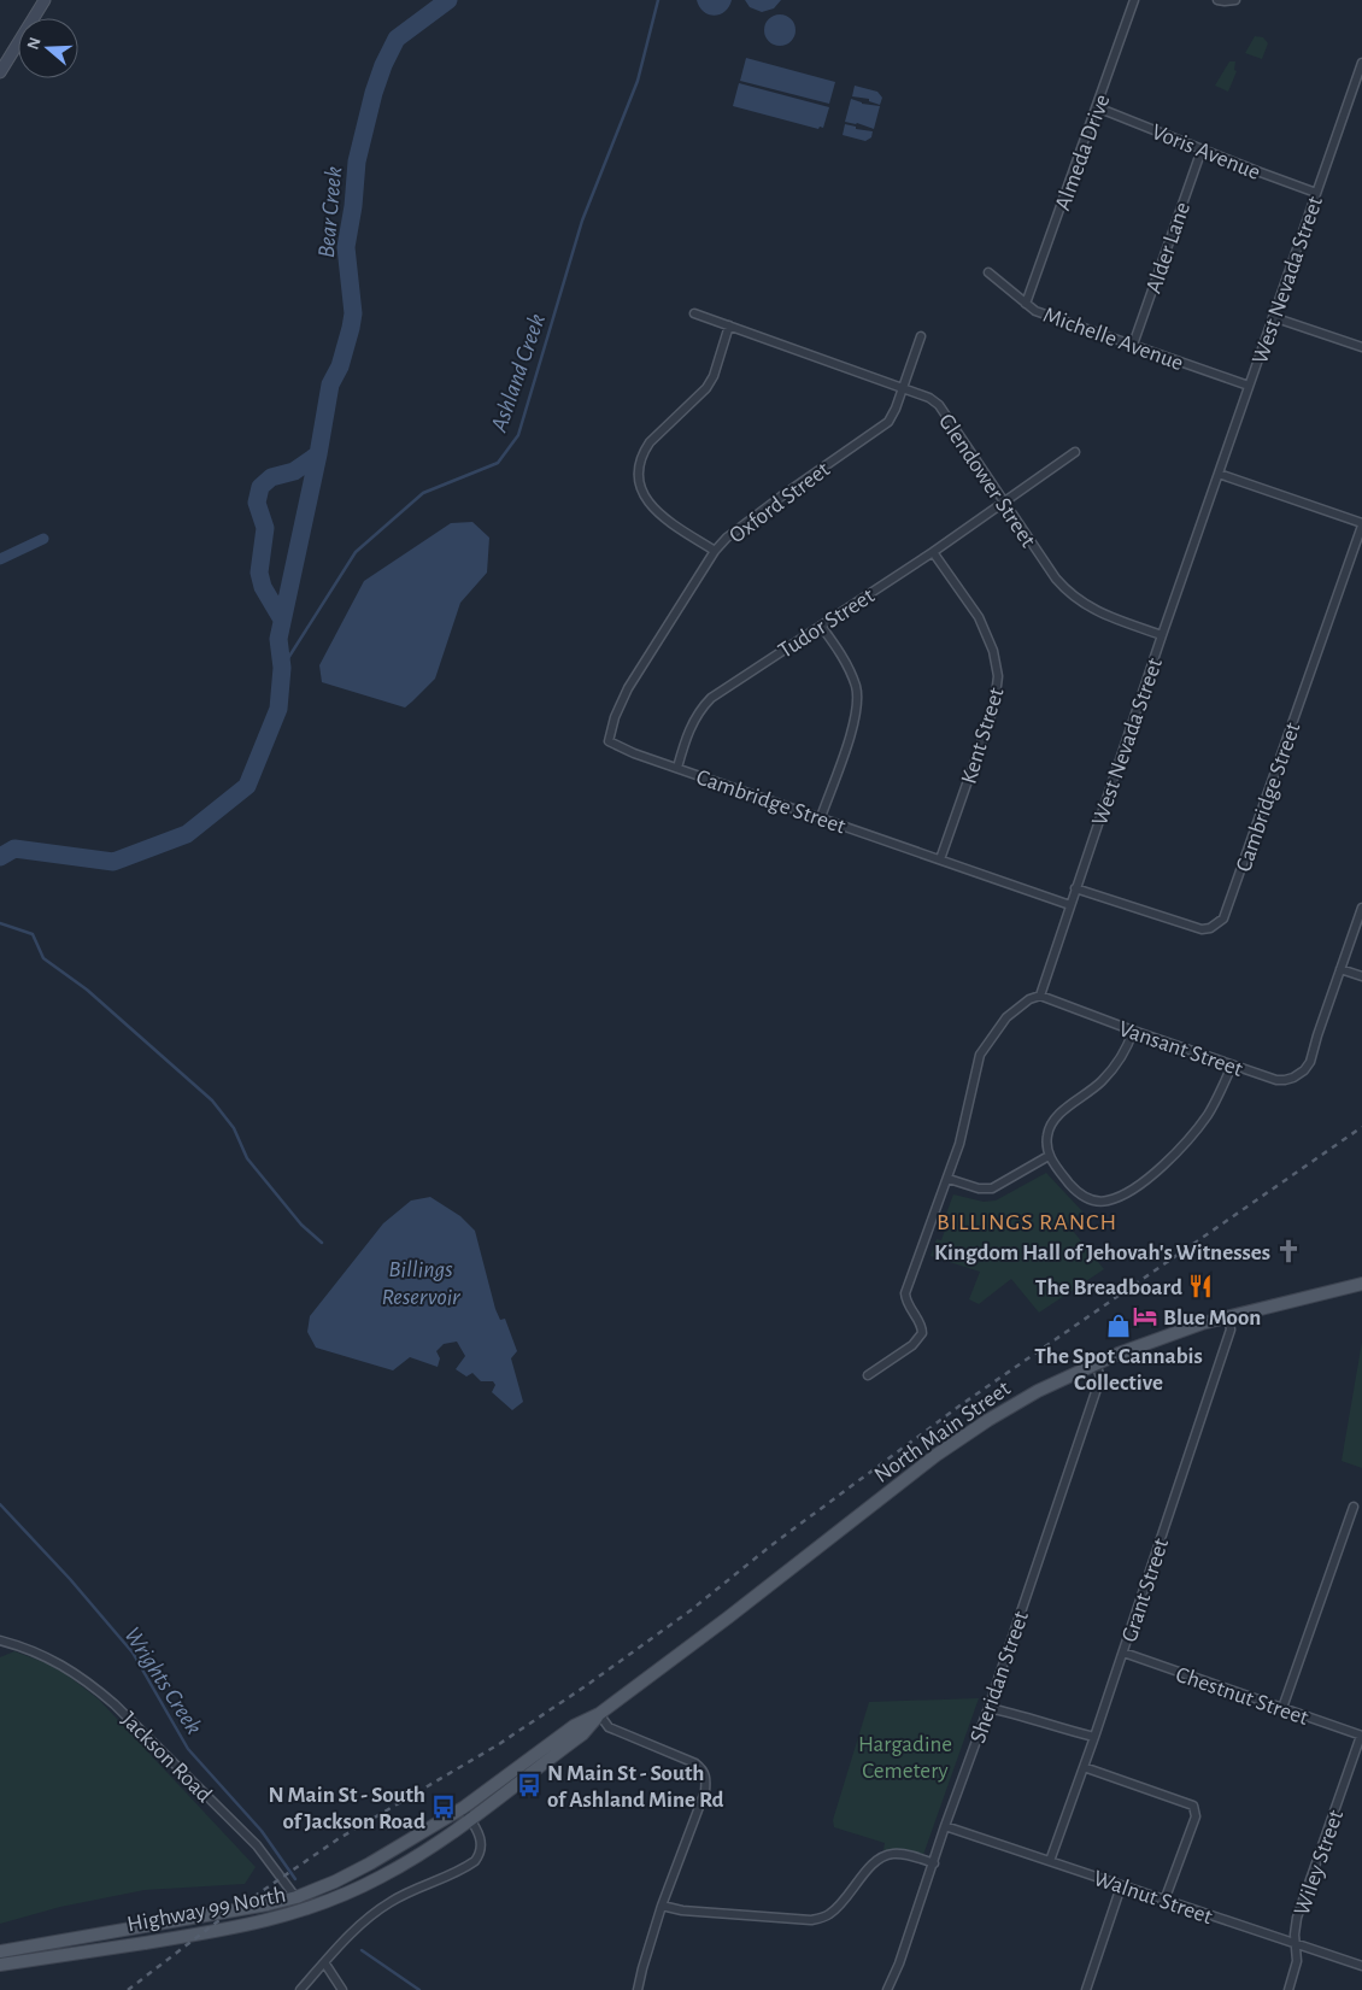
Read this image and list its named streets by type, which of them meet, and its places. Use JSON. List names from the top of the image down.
{
  "streets": {
    "main road": ["North Main Street", "Highway 99 North"],
    "street": [
      "Voris Avenue",
      "Almeda Drive",
      "Alder Lane",
      "West Nevada Street",
      "Michelle Avenue",
      "Glendower Street",
      "Oxford Street",
      "Tudor Street",
      "Kent Street",
      "Cambridge Street",
      "Vansant Street",
      "Grant Street",
      "Sheridan Street",
      "Chestnut Street",
      "Jackson Road",
      "Wiley Street",
      "Walnut Street"
    ]
  },
  "crossings": [
    ["Voris Avenue", "Almeda Drive"],
    ["Voris Avenue", "Alder Lane"],
    ["Voris Avenue", "West Nevada Street"],
    ["Almeda Drive", "Michelle Avenue"],
    ["Alder Lane", "Michelle Avenue"],
    ["West Nevada Street", "Michelle Avenue"],
    ["West Nevada Street", "Glendower Street"],
    ["West Nevada Street", "Cambridge Street"],
    ["West Nevada Street", "Vansant Street"],
    ["Glendower Street", "Oxford Street"],
    ["Glendower Street", "Tudor Street"],
    ["Oxford Street", "Cambridge Street"],
    ["Tudor Street", "Kent Street"],
    ["Tudor Street", "Cambridge Street"],
    ["Kent Street", "Cambridge Street"],
    ["North Main Street", "Grant Street"],
    ["North Main Street", "Sheridan Street"],
    ["North Main Street", "Highway 99 North"],
    ["Grant Street", "Chestnut Street"],
    ["Grant Street", "Walnut Street"],
    ["Sheridan Street", "Walnut Street"],
    ["Chestnut Street", "Wiley Street"],
    ["Jackson Road", "Highway 99 North"],
    ["Wiley Street", "Walnut Street"]
  ],
  "districts": ["BILLINGS RANCH"],
  "water": [
    "Bear Creek",
    "Ashland Creek",
    "Billings Reservoir",
    "Wrights Creek"
  ],
  "parks": ["Hargadine Cemetery"],
  "places": {
    "church": ["Kingdom Hall of Jehovah's Witnesses"],
    "restaurant": ["The Breadboard"],
    "hotel": ["Blue Moon"],
    "shop": ["The Spot Cannabis Collective"],
    "bus stop": ["N Main St - South of Ashland Mine Rd", "N Main St - South of Jackson Road"]
  },
  "north": "left"
}
